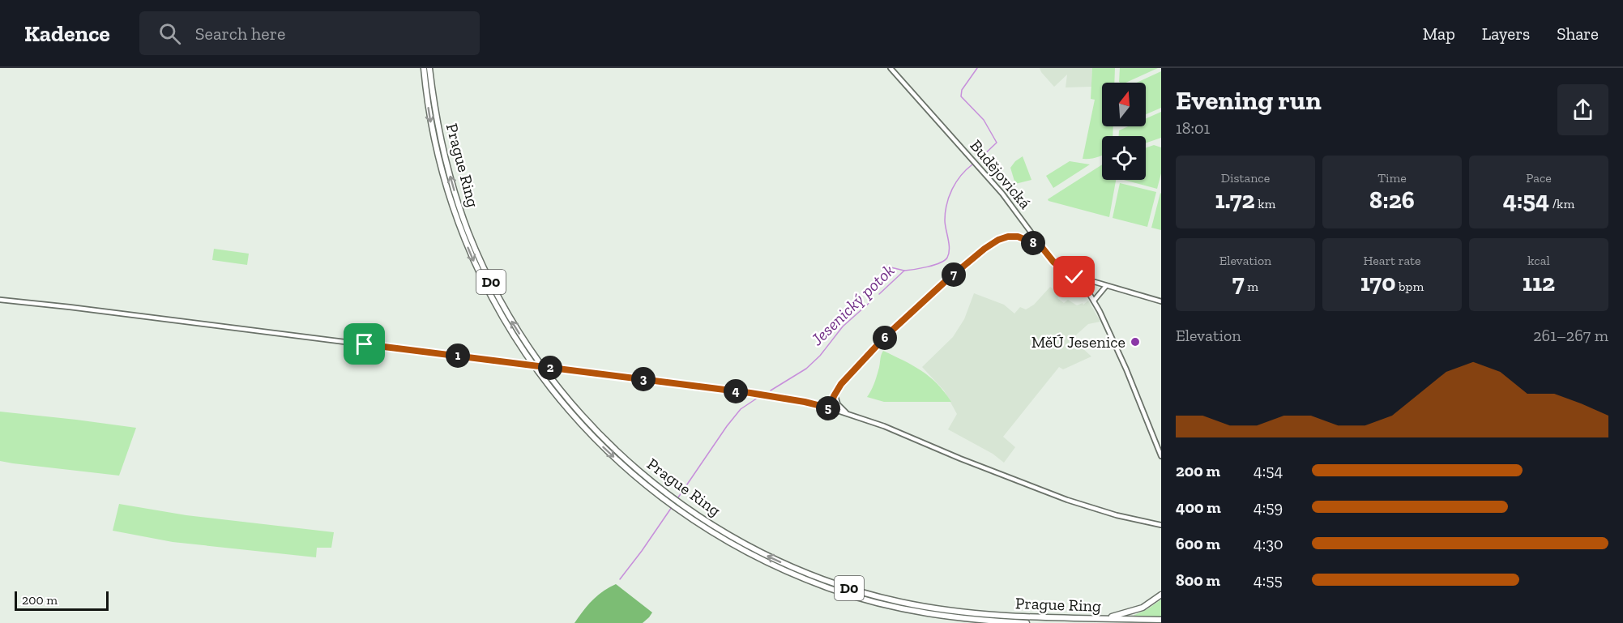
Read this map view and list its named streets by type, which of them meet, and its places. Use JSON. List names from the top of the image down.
{
  "streets": {
    "highway": ["Prague Ring", "D0"],
    "main road": ["Budějovická"]
  },
  "water": ["Jesenický potok"],
  "places": ["MěÚ Jesenice"],
  "scale_bar": "200 m",
  "north": "top",
  "page": {
    "header": "Kadence",
    "search": "Search here",
    "nav": ["Map", "Layers", "Share"],
    "heading": ["Evening run", "18:01"],
    "stats": [
      ["Distance", "1.72 km"],
      ["Time", "8:26"],
      ["Pace", "4:54 /km"],
      ["Elevation", "7 m"],
      ["Heart rate", "170 bpm"],
      ["kcal", "112"]
    ],
    "pins": [
      "8",
      "7",
      "6",
      "1",
      "2",
      "3",
      "4",
      "5"
    ],
    "chart": ["Elevation", "261–267 m"],
    "list": [
      {
        "name": "200 m",
        "note": "4:54"
      },
      {
        "name": "400 m",
        "note": "4:59"
      },
      {
        "name": "600 m",
        "note": "4:30"
      },
      {
        "name": "800 m",
        "note": "4:55"
      }
    ],
    "scale": "200 m"
  }
}
